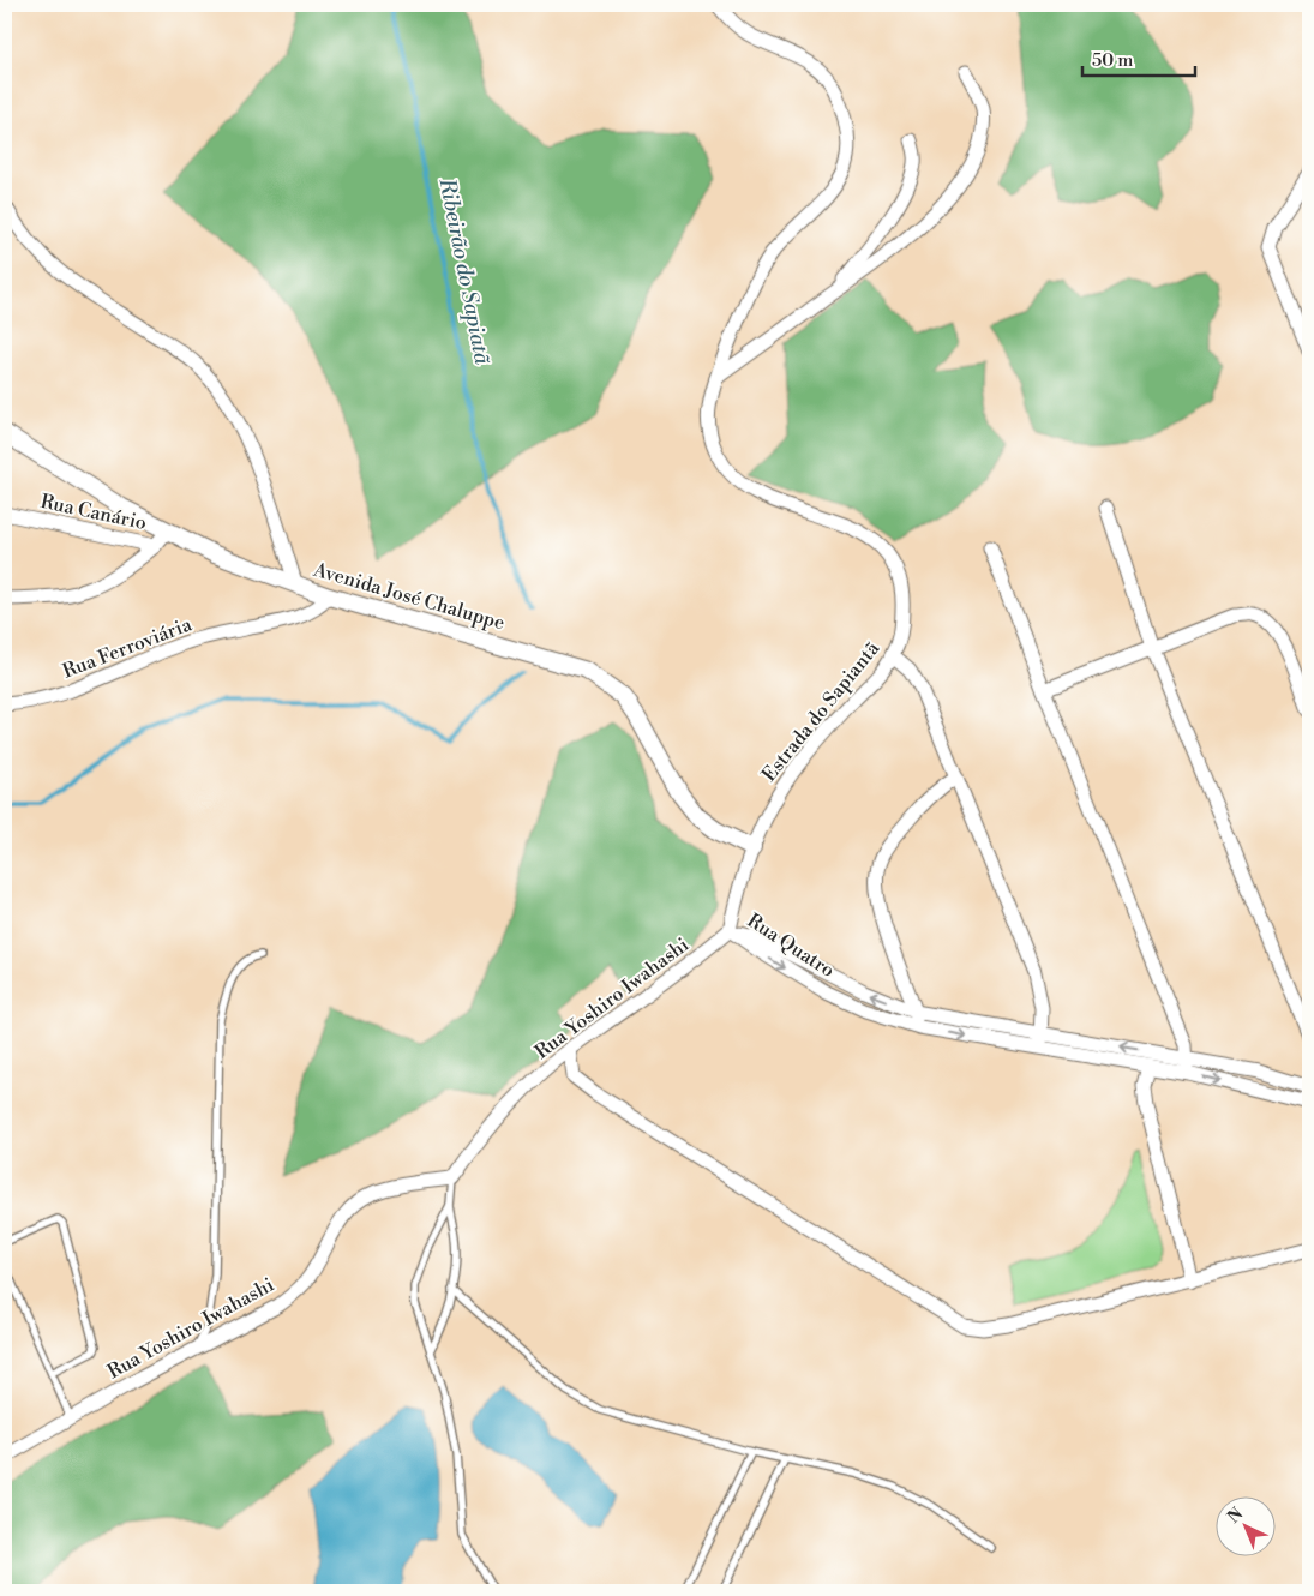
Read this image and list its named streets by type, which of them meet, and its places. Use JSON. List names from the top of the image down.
{
  "streets": {
    "street": [
      "Rua Canário",
      "Avenida José Chaluppe",
      "Rua Ferroviária",
      "Estrada do Sapiantã",
      "Rua Quatro",
      "Rua Yoshiro Iwahashi"
    ]
  },
  "crossings": [
    ["Rua Canário", "Avenida José Chaluppe"],
    ["Avenida José Chaluppe", "Rua Ferroviária"],
    ["Avenida José Chaluppe", "Estrada do Sapiantã"],
    ["Estrada do Sapiantã", "Rua Quatro"],
    ["Estrada do Sapiantã", "Rua Yoshiro Iwahashi"],
    ["Rua Quatro", "Rua Yoshiro Iwahashi"]
  ],
  "water": ["Ribeirão do Sapiatã"],
  "scale_bar": "50 m",
  "north": "top left"
}
